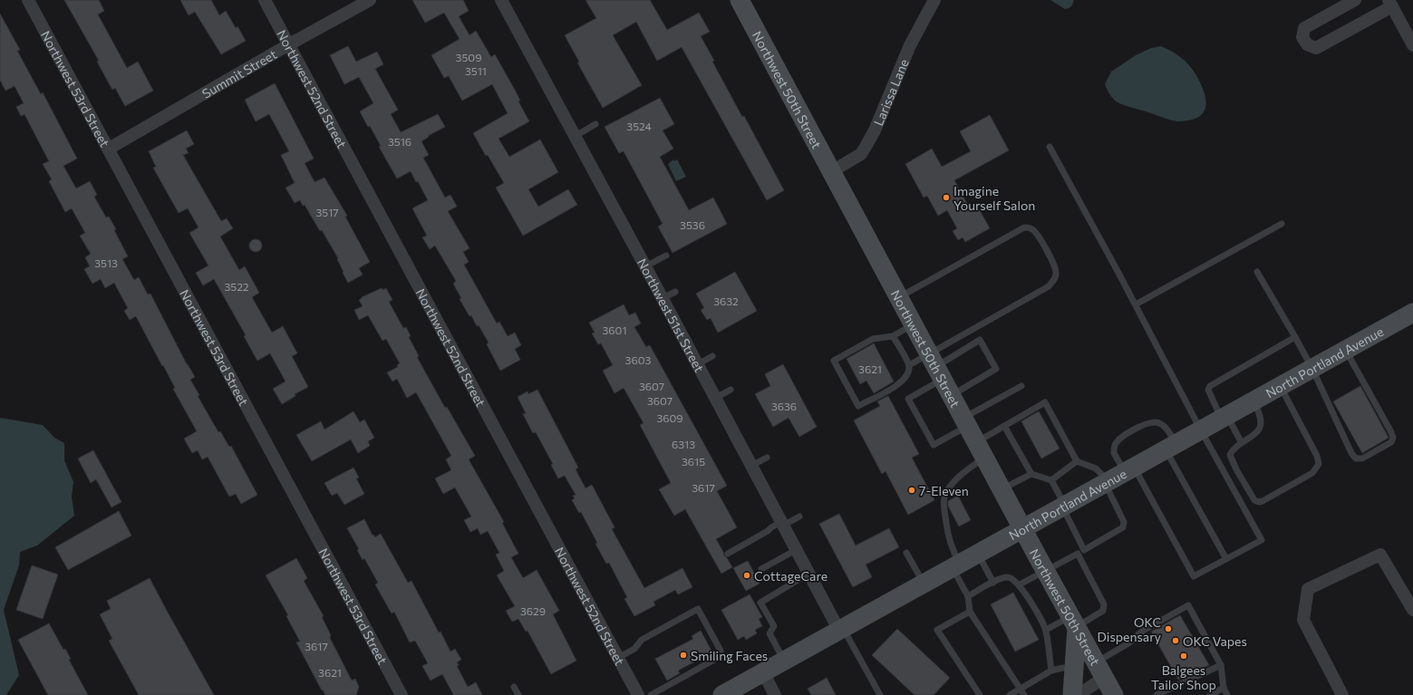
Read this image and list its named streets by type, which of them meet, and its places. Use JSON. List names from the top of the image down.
{
  "streets": {
    "main road": ["Northwest 50th Street", "North Portland Avenue"],
    "street": [
      "Summit Street",
      "Northwest 53rd Street",
      "Northwest 52nd Street",
      "Larissa Lane",
      "Northwest 51st Street"
    ]
  },
  "crossings": [
    ["Summit Street", "Northwest 53rd Street"],
    ["Summit Street", "Northwest 52nd Street"],
    ["Northwest 50th Street", "Larissa Lane"],
    ["Northwest 50th Street", "North Portland Avenue"],
    ["Northwest 51st Street", "North Portland Avenue"]
  ],
  "places": [
    "Imagine Yourself Salon",
    "7-Eleven",
    "CottageCare",
    "OKC Dispensary",
    "OKC Vapes",
    "Smiling Faces",
    "Balgees Tailor Shop"
  ],
  "house_numbers": [
    "3509",
    "3511",
    "3524",
    "3516",
    "3517",
    "3536",
    "3513",
    "3522",
    "3632",
    "3601",
    "3603",
    "3621",
    "3607",
    "3607",
    "3636",
    "3609",
    "6313",
    "3615",
    "3617",
    "3629",
    "3617",
    "3621"
  ]
}
